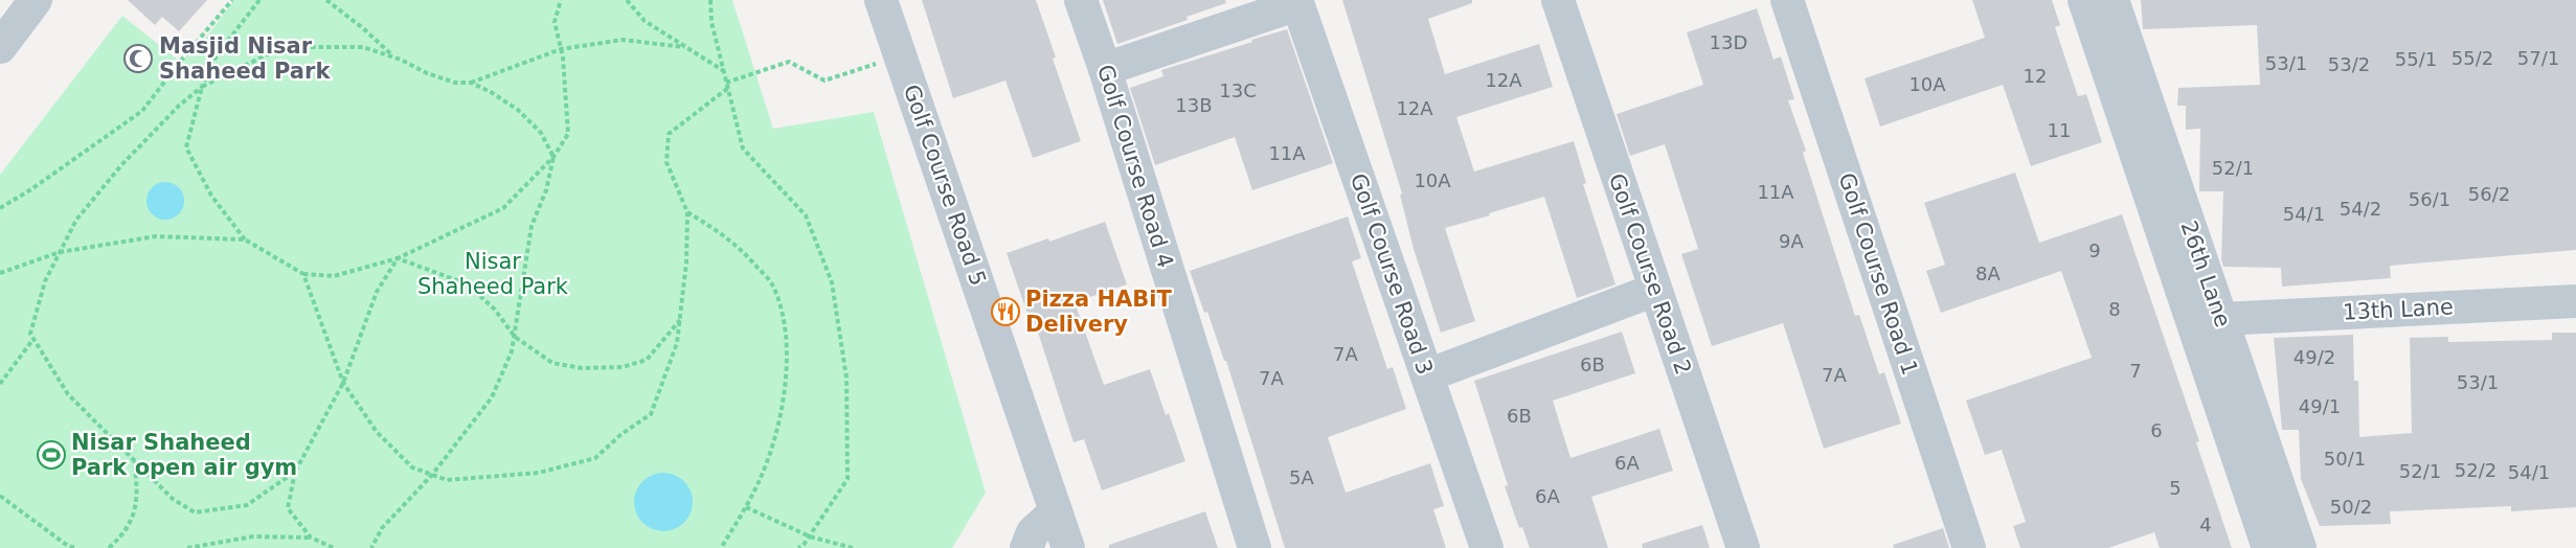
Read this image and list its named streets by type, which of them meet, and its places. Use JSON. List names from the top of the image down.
{
  "streets": {
    "street": [
      "Golf Course Road 4",
      "Golf Course Road 5",
      "Golf Course Road 3",
      "Golf Course Road 2",
      "Golf Course Road 1",
      "26th Lane",
      "13th Lane"
    ]
  },
  "crossings": [
    ["26th Lane", "13th Lane"]
  ],
  "parks": ["Nisar Shaheed Park"],
  "places": {
    "mosque": ["Masjid Nisar Shaheed Park"],
    "restaurant": ["Pizza HABiT Delivery"],
    "sports": ["Nisar Shaheed Park open air gym"]
  },
  "house_numbers": [
    "13D",
    "55/2",
    "57/1",
    "55/1",
    "53/1",
    "53/2",
    "12",
    "12A",
    "10A",
    "13C",
    "13B",
    "12A",
    "11",
    "11A",
    "52/1",
    "10A",
    "11A",
    "56/2",
    "56/1",
    "54/2",
    "54/1",
    "9A",
    "9",
    "8A",
    "8",
    "7A",
    "49/2",
    "6B",
    "7",
    "7A",
    "7A",
    "53/1",
    "49/1",
    "6B",
    "6",
    "50/1",
    "6A",
    "52/2",
    "52/1",
    "54/1",
    "5A",
    "5",
    "6A",
    "50/2",
    "4"
  ]
}
